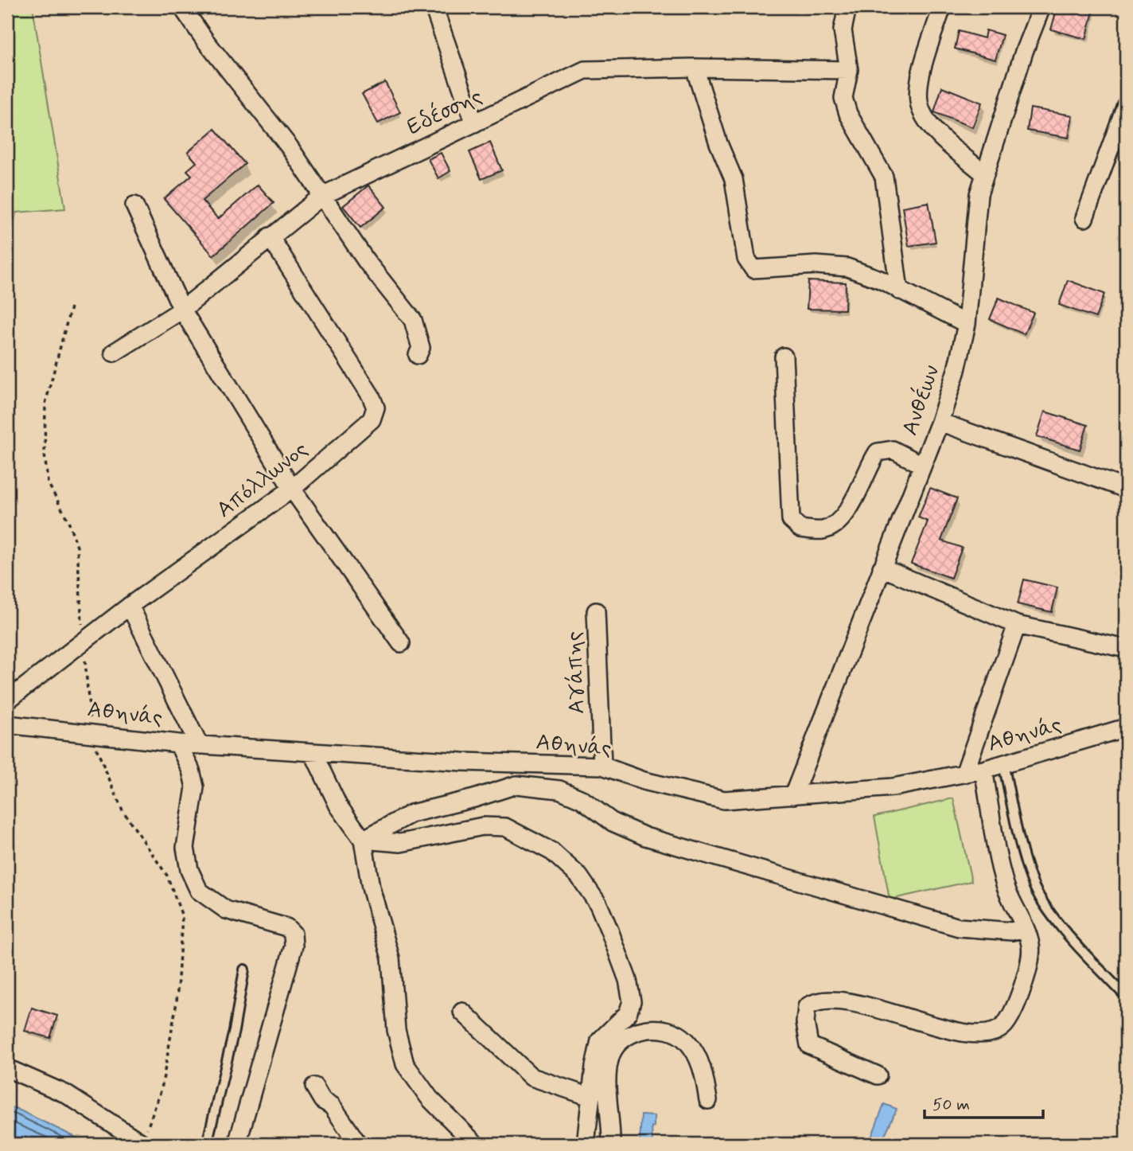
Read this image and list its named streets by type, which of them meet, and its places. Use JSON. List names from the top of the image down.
{
  "streets": {
    "street": [
      "Εδέσσης",
      "Ανθέων",
      "Απόλλωνος",
      "Αγάπης",
      "Αθηνάς"
    ]
  },
  "crossings": [
    ["Εδέσσης", "Απόλλωνος"],
    ["Ανθέων", "Αθηνάς"],
    ["Αγάπης", "Αθηνάς"]
  ],
  "scale_bar": "50 m"
}
